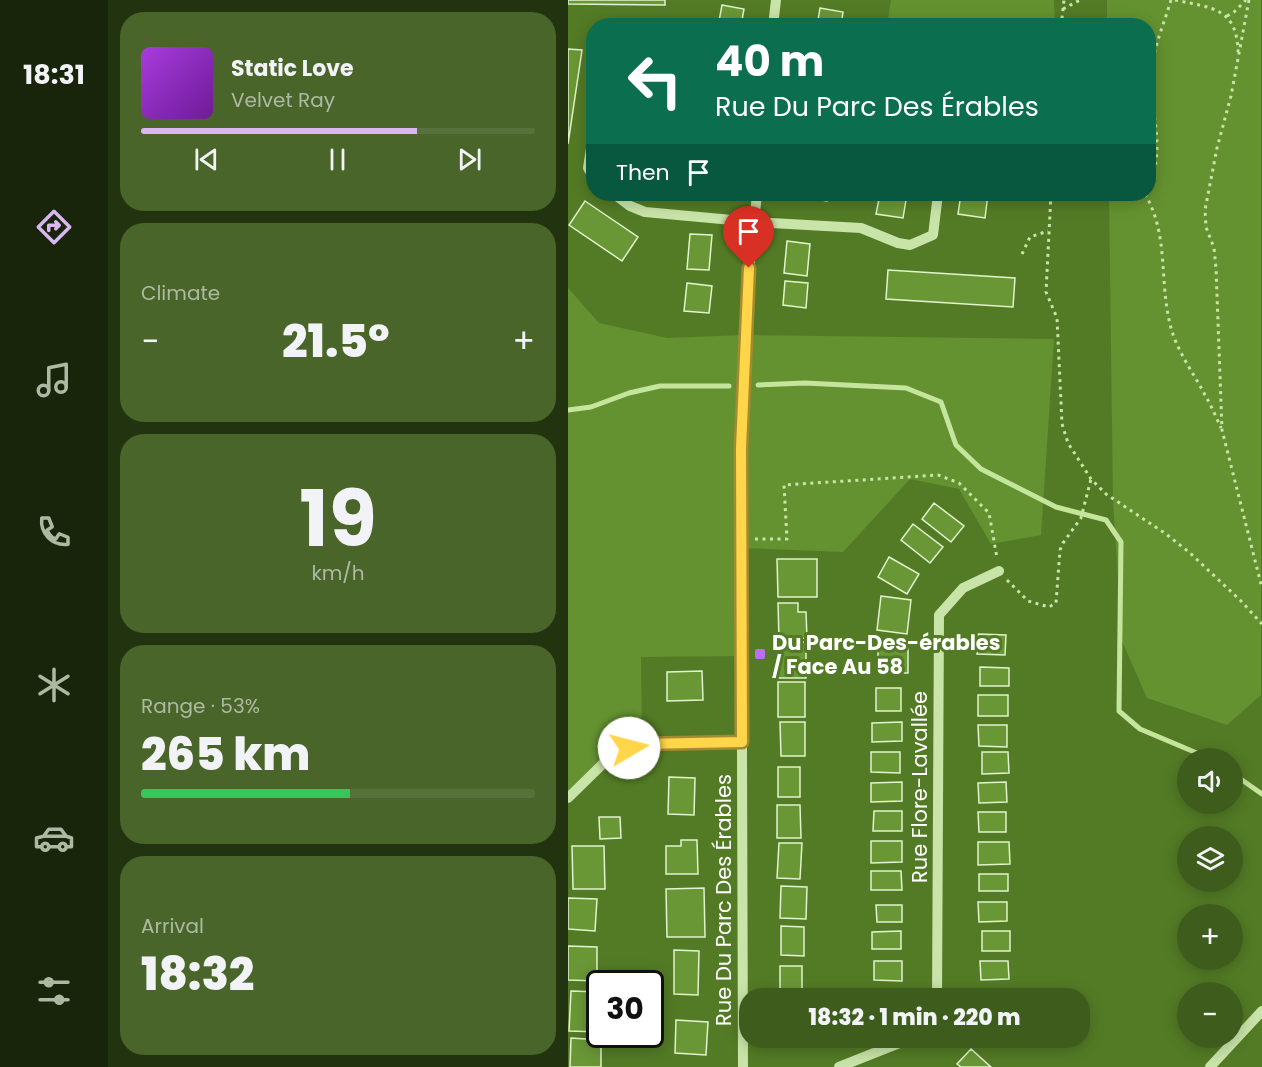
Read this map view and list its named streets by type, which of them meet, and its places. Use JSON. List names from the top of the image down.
{
  "streets": {
    "street": ["Rue Flore-Lavallée", "Rue Du Parc Des Érables"]
  },
  "places": {
    "transit": ["Du Parc-Des-érables / Face Au 58"]
  },
  "page": {
    "tabs": "18:31",
    "turn": ["40 m", "Rue Du Parc Des Érables"],
    "song": ["Static Love", "Velvet Ray"],
    "then": "Then",
    "tile": [
      "Climate",
      ["19", "km/h"],
      ["Range · 53%", "265 km"],
      ["Arrival", "18:32"]
    ],
    "heat": ["−", "21.5°", "+"],
    "map_buttons": ["+", "−"],
    "limit": "30",
    "trip": "18:32 · 1 min · 220 m"
  }
}
